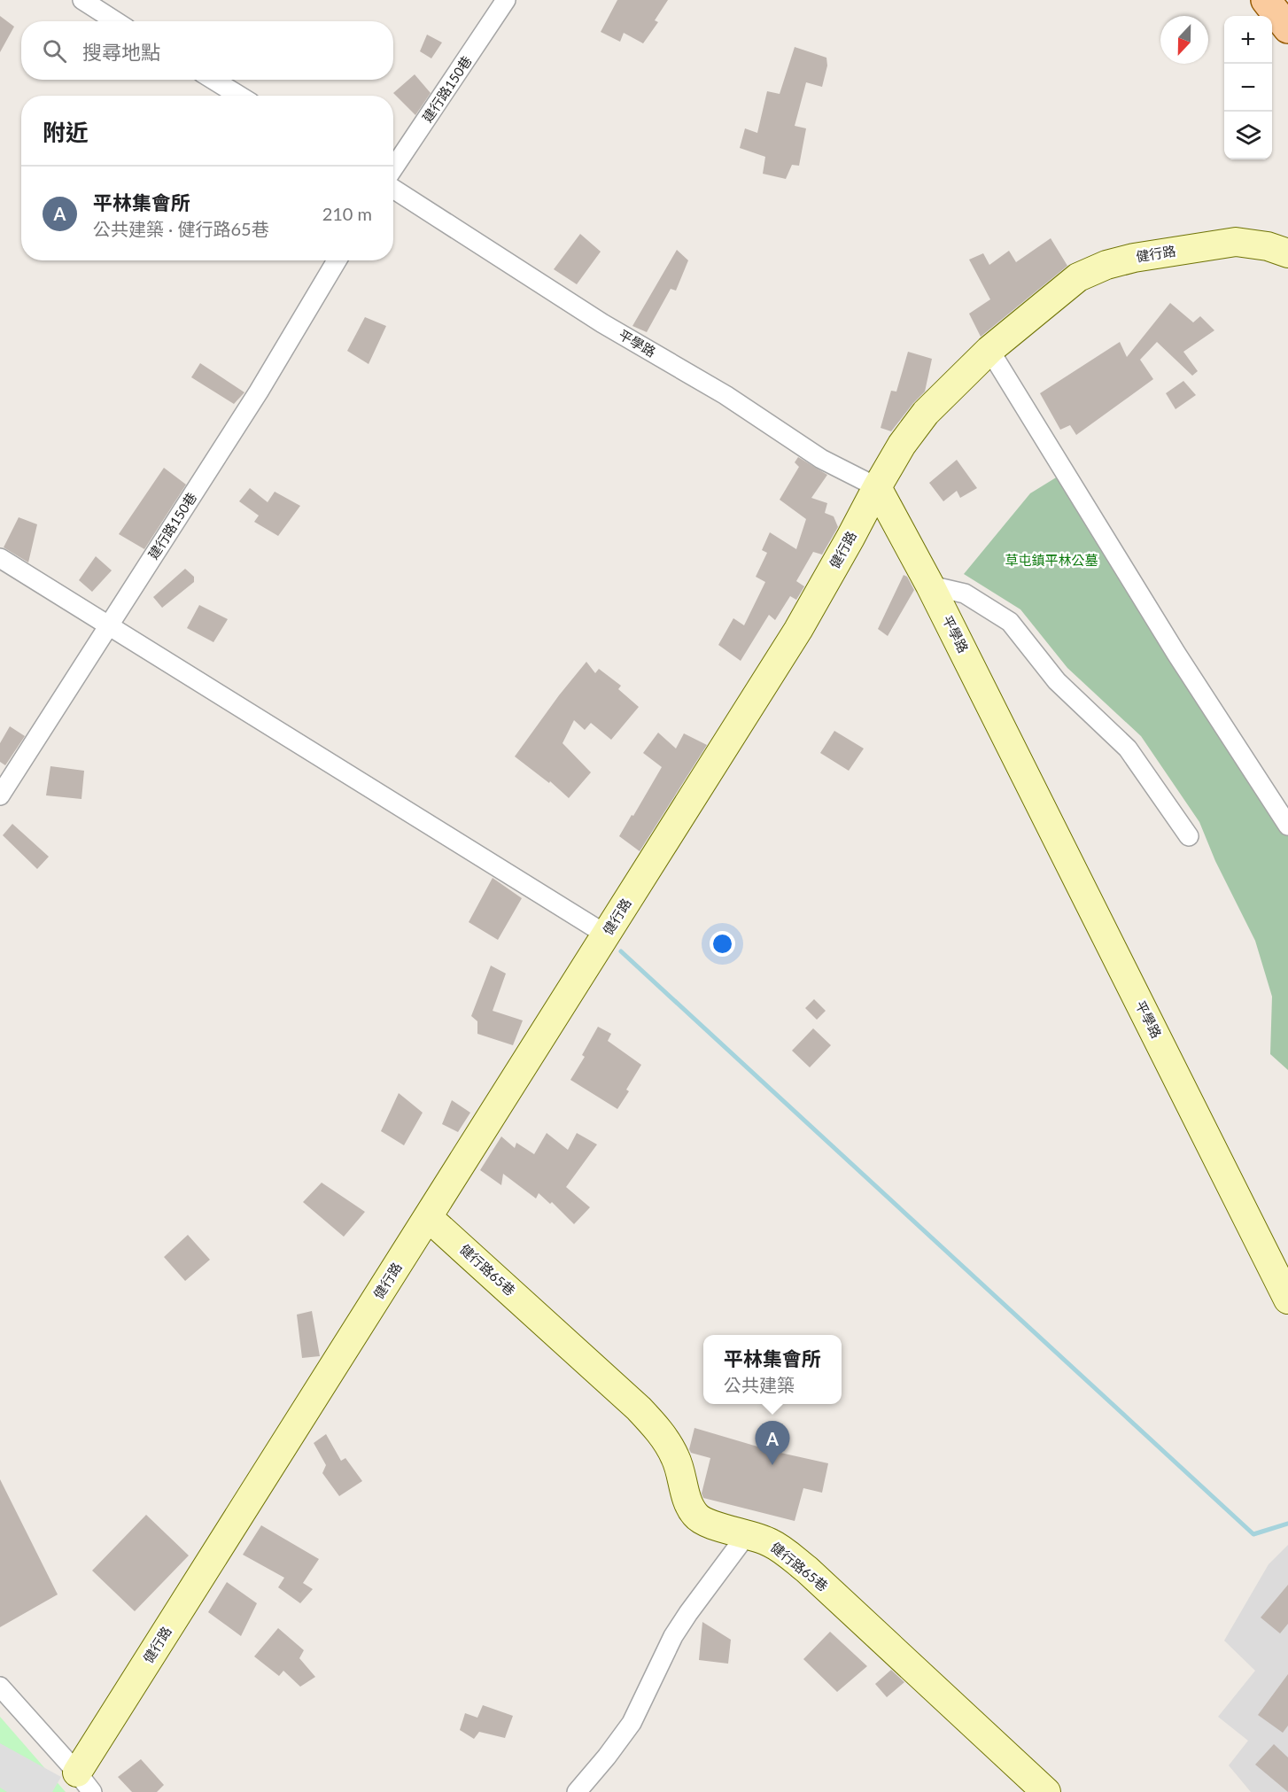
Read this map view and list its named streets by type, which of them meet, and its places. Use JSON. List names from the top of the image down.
{
  "streets": {
    "street": [
      "建行路150巷",
      "健行路",
      "平學路",
      "健行路65巷"
    ]
  },
  "crossings": [
    ["健行路", "平學路"],
    ["健行路", "健行路65巷"]
  ],
  "parks": ["草屯鎮平林公墓"],
  "north": "bottom",
  "page": {
    "map_buttons": ["+", "−"],
    "search": "搜尋地點",
    "heading": "附近",
    "list": [
      {
        "mark": "A",
        "name": "平林集會所",
        "note": "公共建築 · 健行路65巷",
        "value": "210 m"
      }
    ],
    "popup": ["平林集會所", "公共建築"],
    "pins": "A"
  }
}
